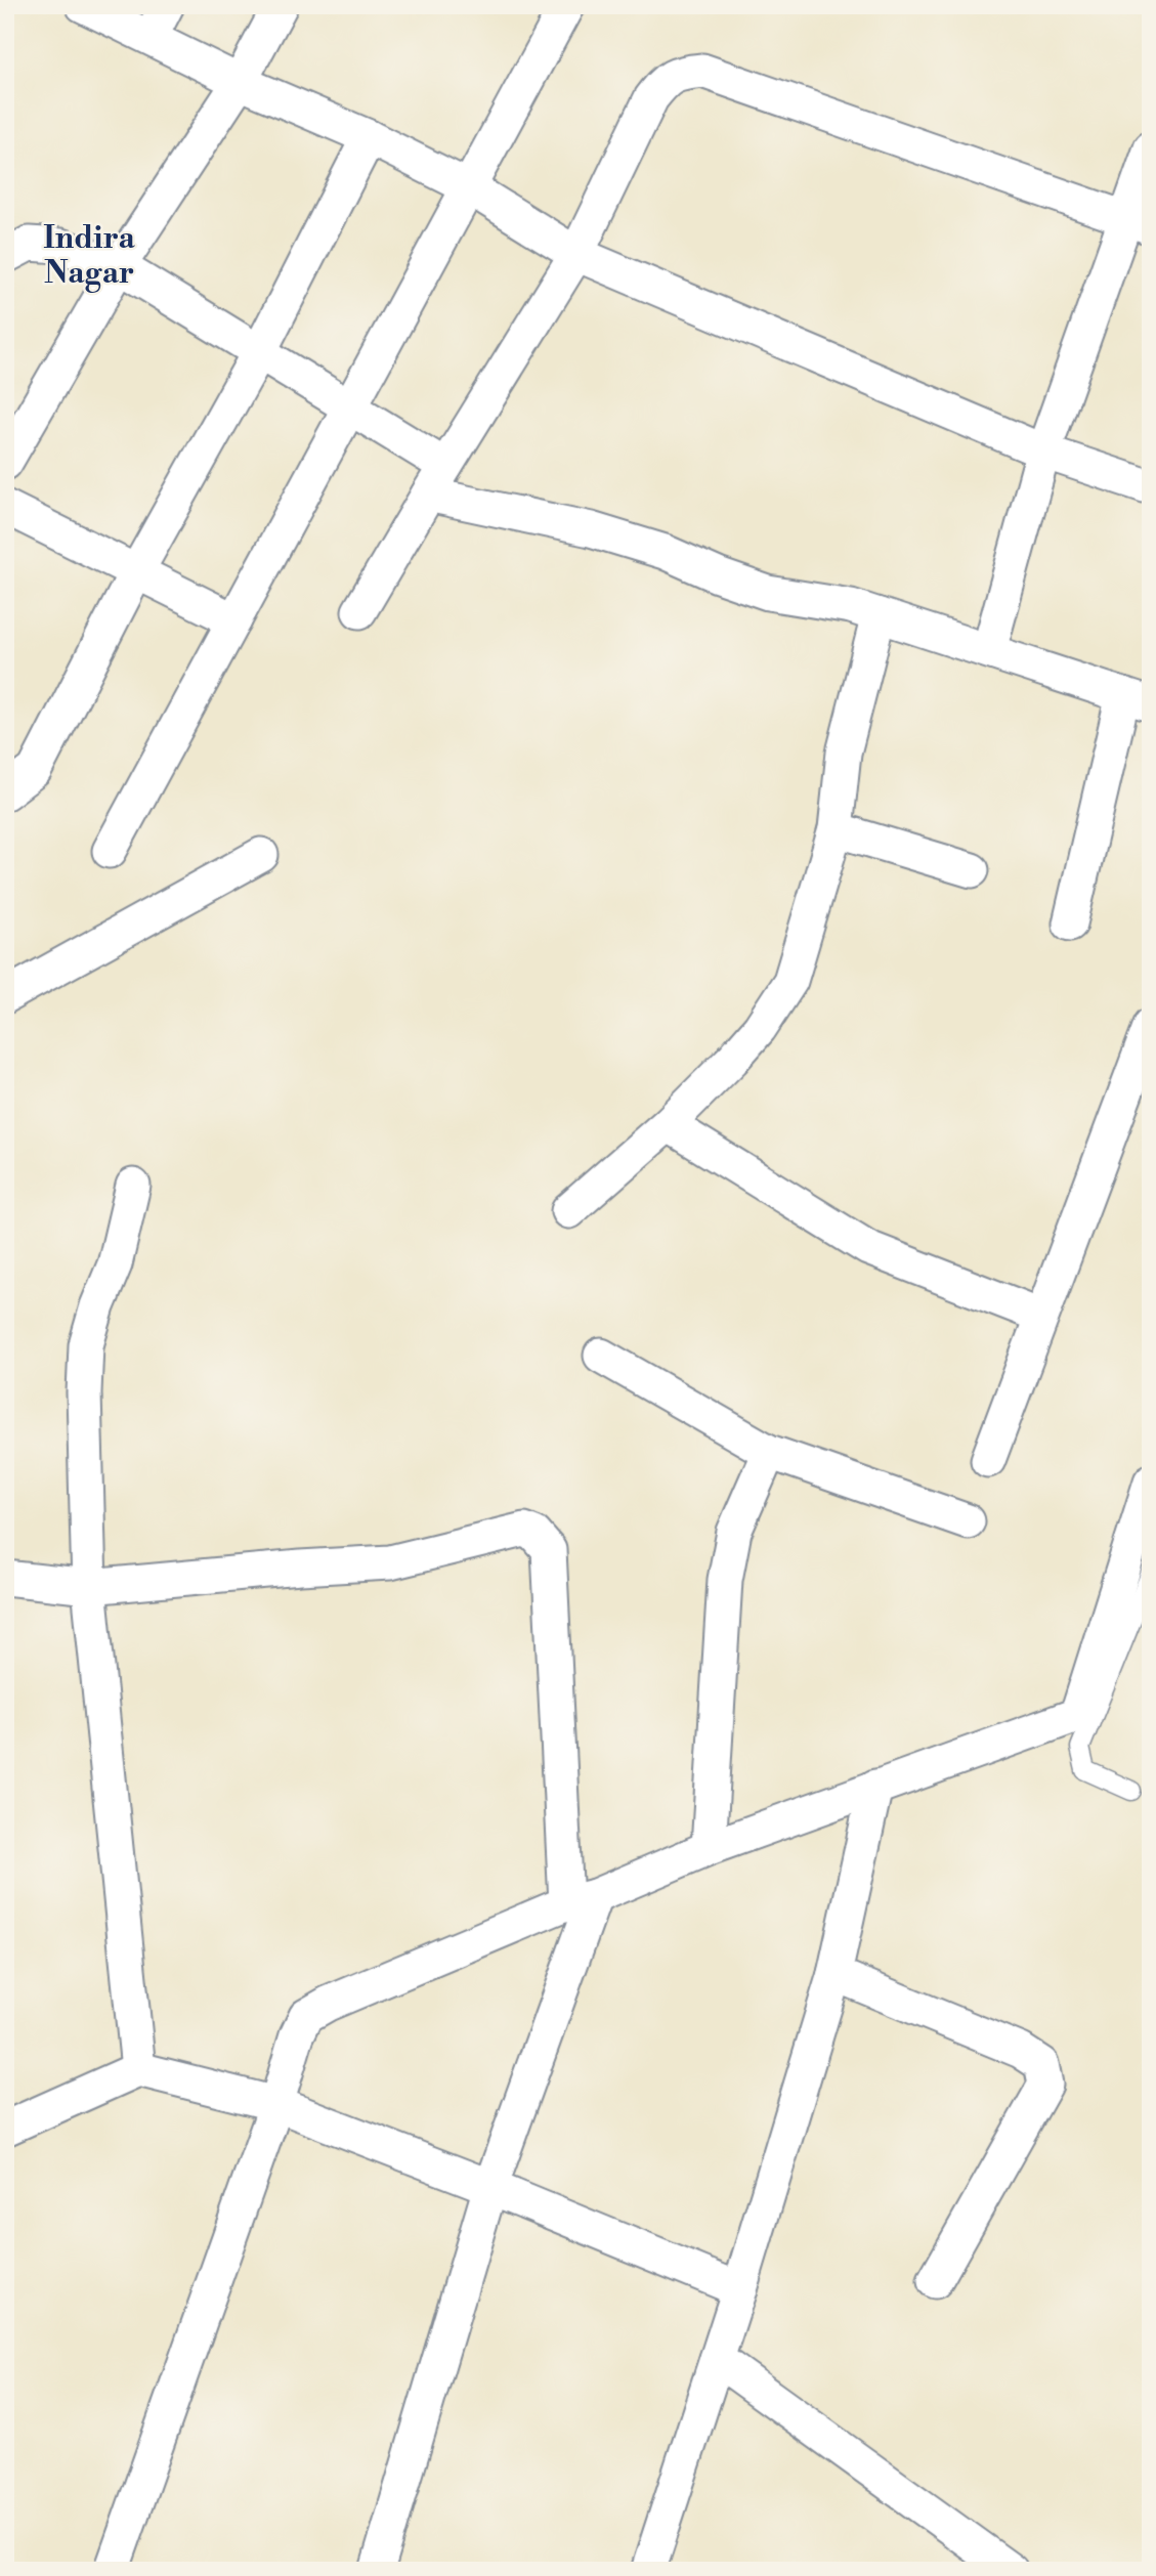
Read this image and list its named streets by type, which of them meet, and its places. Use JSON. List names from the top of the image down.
{
  "districts": ["Indira Nagar"]
}
